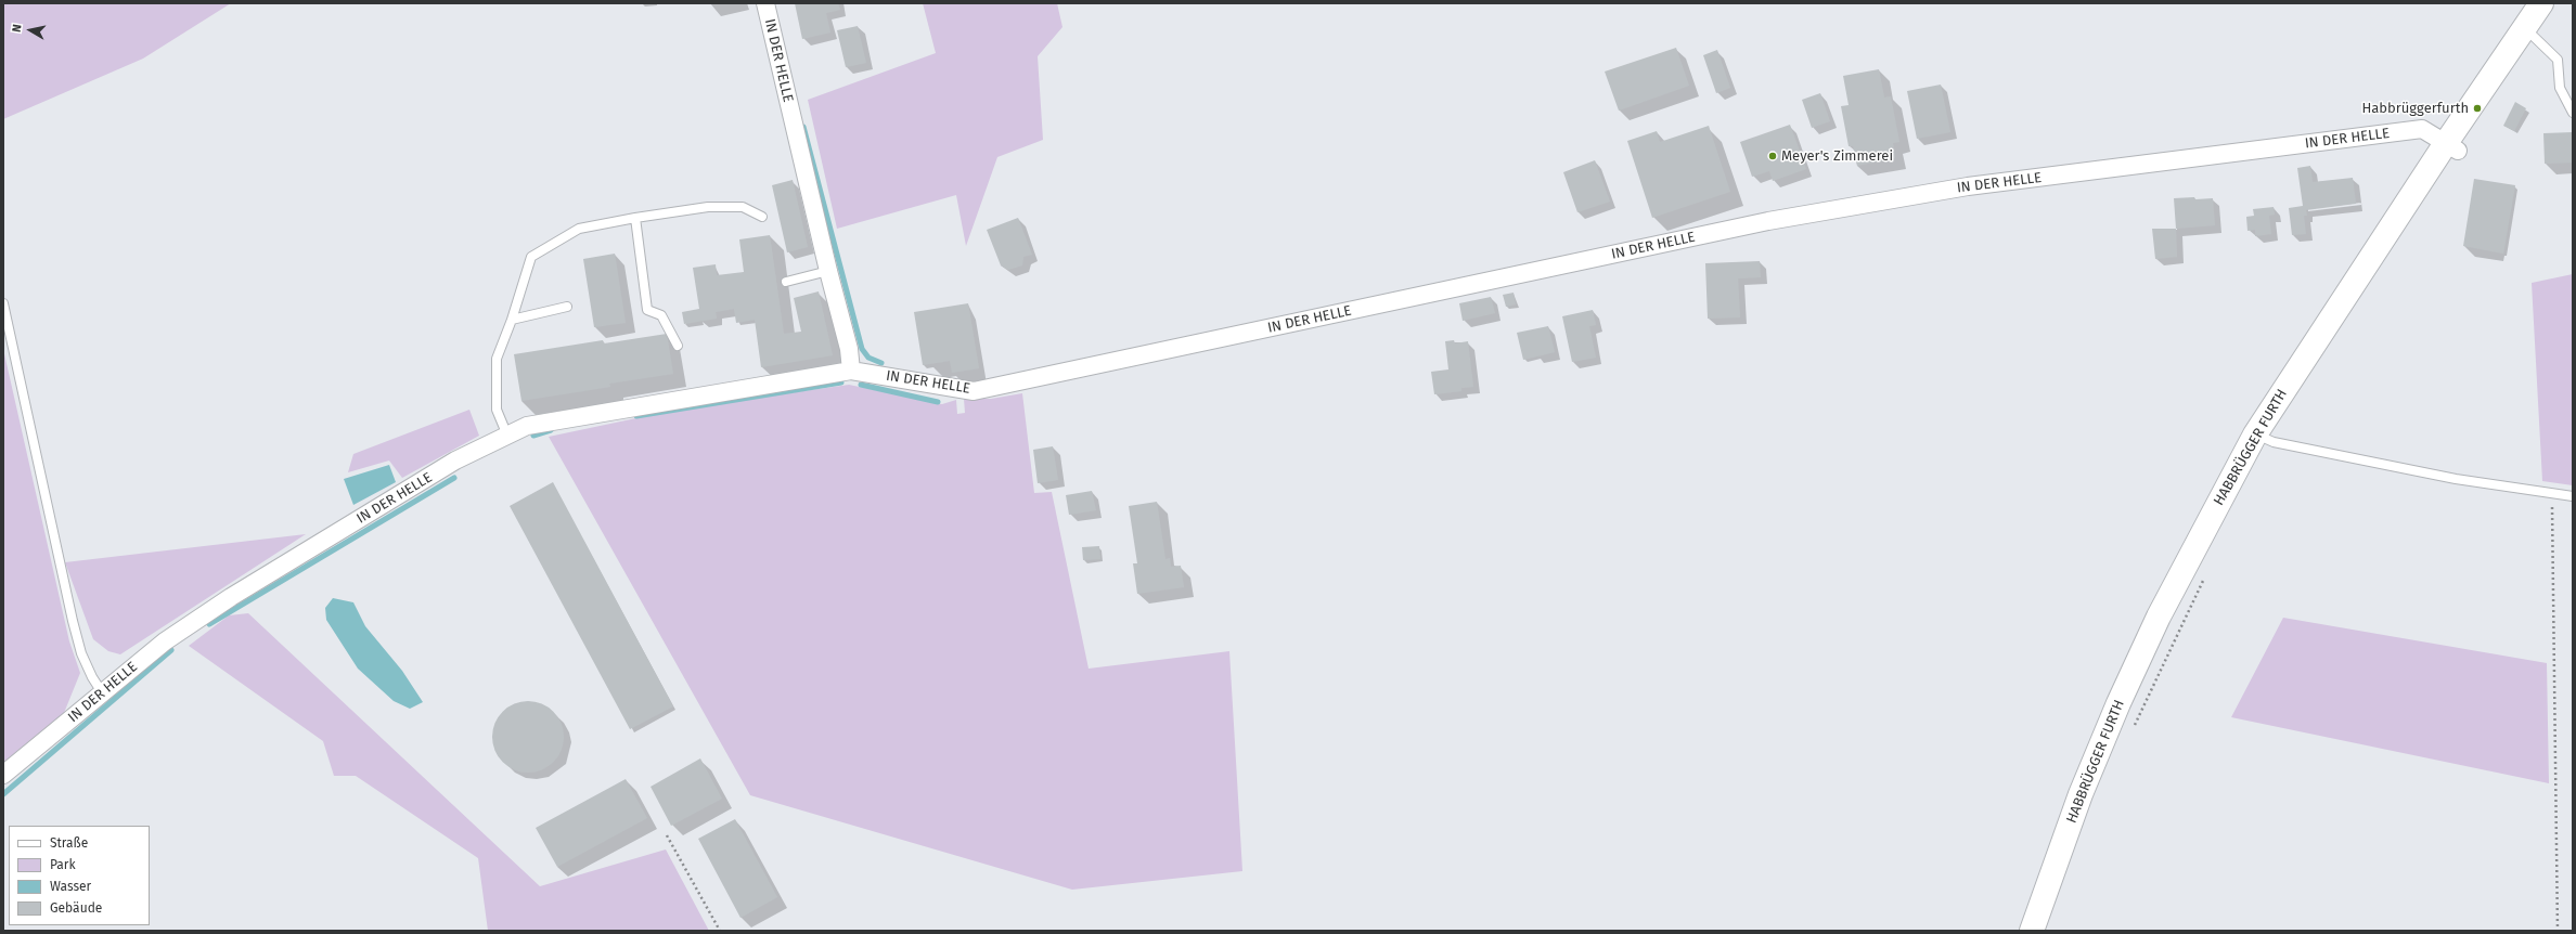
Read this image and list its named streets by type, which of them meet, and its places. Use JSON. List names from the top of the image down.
{
  "streets": {
    "street": ["IN DER HELLE", "HABBRÜGGER FURTH"]
  },
  "crossings": [
    ["IN DER HELLE", "HABBRÜGGER FURTH"]
  ],
  "places": ["Habbrüggerfurth", "Meyer's Zimmerei"],
  "legend": [
    "Straße",
    "Park",
    "Wasser",
    "Gebäude"
  ],
  "north": "left"
}
